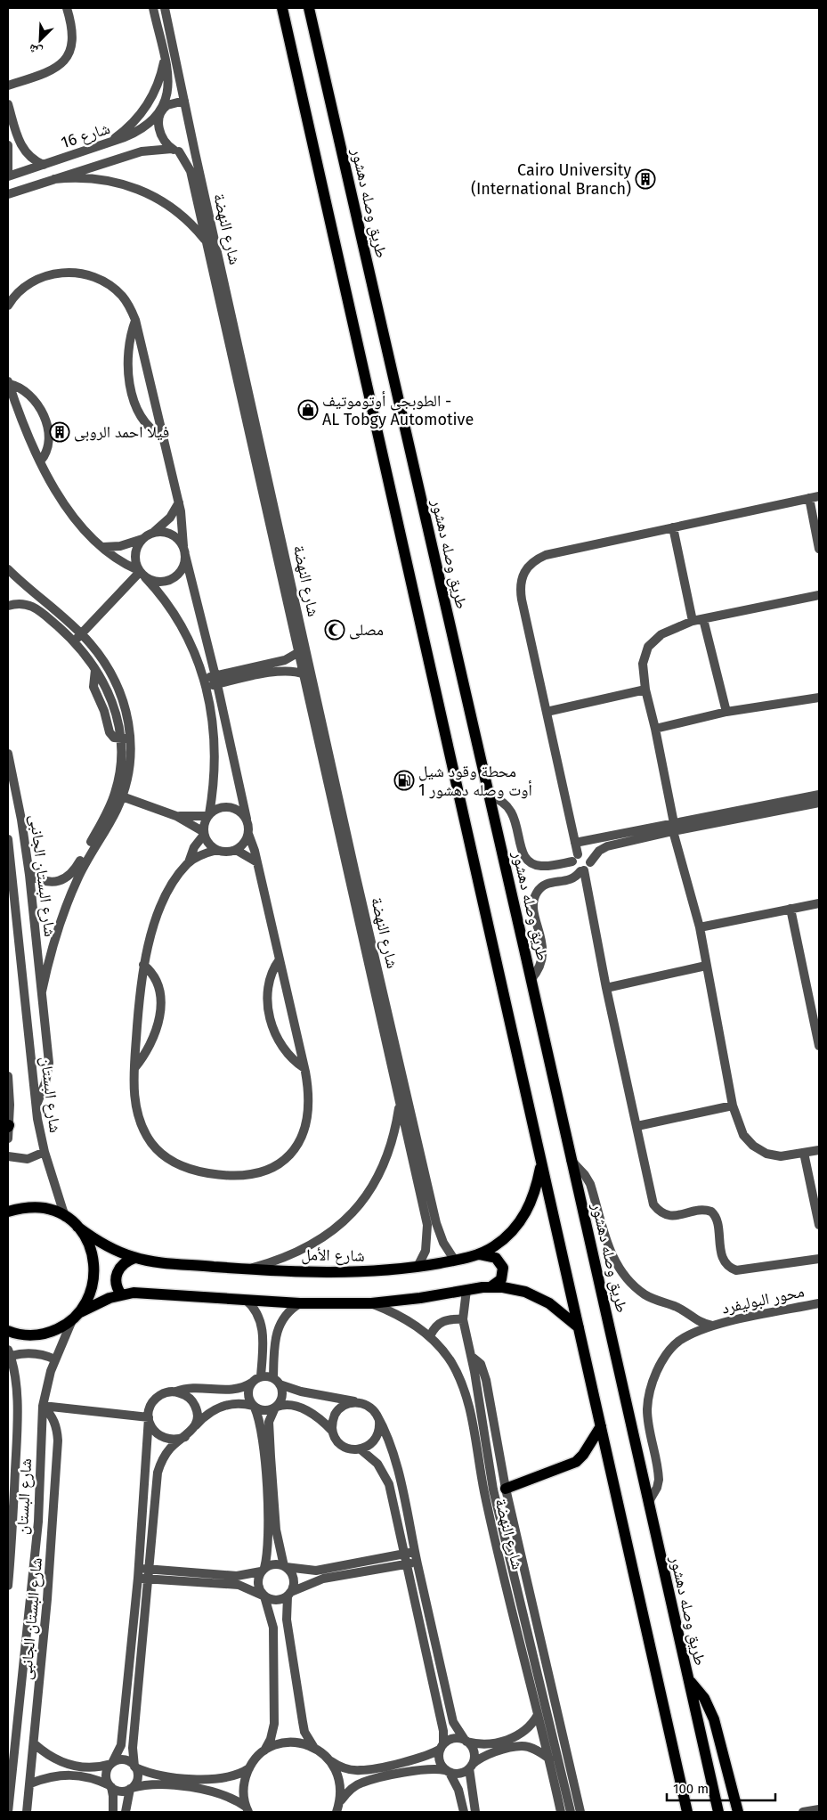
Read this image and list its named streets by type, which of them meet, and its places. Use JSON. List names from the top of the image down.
{
  "streets": {
    "main road": ["طريق وصله دهشور", "شارع الأمل"],
    "street": [
      "شارع 16",
      "شارع النهضة",
      "شارع البستان الجانبى",
      "شارع البستان",
      "محور البوليفرد"
    ]
  },
  "crossings": [
    ["شارع 16", "شارع النهضة"],
    ["طريق وصله دهشور", "محور البوليفرد"],
    ["شارع النهضة", "شارع الأمل"],
    ["شارع البستان الجانبى", "شارع البستان"],
    ["شارع البستان", "شارع الأمل"]
  ],
  "places": {
    "building": ["Cairo University (International Branch)", "فيلا احمد الروبى"],
    "shop": ["الطوبجى أوتوموتيف - AL Tobgy Automotive"],
    "mosque": ["مصلى"],
    "fuel station": ["محطة وقود شيل أوت وصله دهشور 1"]
  },
  "scale_bar": "100 m",
  "north": "bottom left"
}
